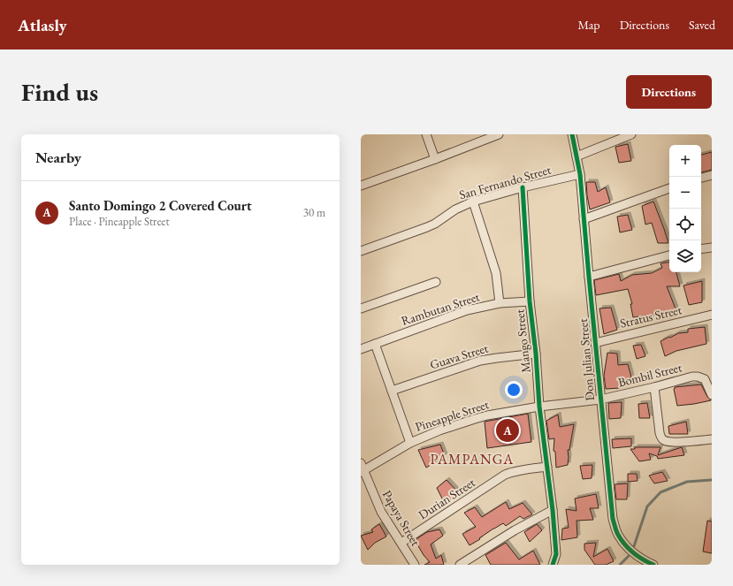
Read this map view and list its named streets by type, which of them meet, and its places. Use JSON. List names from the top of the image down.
{
  "streets": {
    "street": [
      "San Fernando Street",
      "Rambutan Street",
      "Stratus Street",
      "Mango Street",
      "Guava Street",
      "Don Julian Street",
      "Bombil Street",
      "Pineapple Street",
      "Durian Street",
      "Papaya Street"
    ]
  },
  "crossings": [
    ["San Fernando Street", "Mango Street"],
    ["San Fernando Street", "Don Julian Street"],
    ["Rambutan Street", "Mango Street"],
    ["Stratus Street", "Don Julian Street"],
    ["Mango Street", "Guava Street"],
    ["Mango Street", "Pineapple Street"],
    ["Mango Street", "Durian Street"],
    ["Don Julian Street", "Bombil Street"],
    ["Don Julian Street", "Pineapple Street"],
    ["Bombil Street", "Pineapple Street"],
    ["Pineapple Street", "Papaya Street"],
    ["Durian Street", "Papaya Street"]
  ],
  "districts": ["PAMPANGA"],
  "page": {
    "header": "Atlasly",
    "nav": ["Map", "Directions", "Saved"],
    "buttons": "Directions",
    "title": "Find us",
    "heading": "Nearby",
    "map_buttons": ["+", "−"],
    "list": [
      {
        "mark": "A",
        "name": "Santo Domingo 2 Covered Court",
        "note": "Place · Pineapple Street",
        "value": "30 m"
      }
    ],
    "pins": "A"
  }
}
